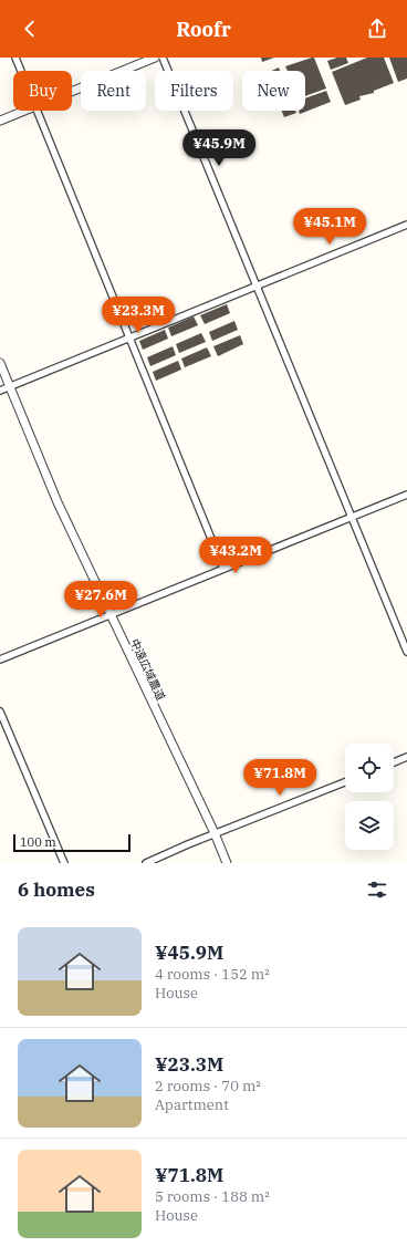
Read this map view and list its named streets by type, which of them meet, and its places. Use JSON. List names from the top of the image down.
{
  "streets": {
    "street": ["中遠広域農道"]
  },
  "scale_bar": "100 m",
  "page": {
    "header": "Roofr",
    "chip": [
      "Buy",
      "Rent",
      "Filters",
      "New"
    ],
    "price": [
      "¥45.9M",
      "¥45.1M",
      "¥23.3M",
      "¥43.2M",
      "¥27.6M",
      "¥71.8M"
    ],
    "scale": "100 m",
    "heading": "6 homes",
    "list": [
      {
        "name": "¥45.9M",
        "note": "4 rooms · 152 m² · House"
      },
      {
        "name": "¥23.3M",
        "note": "2 rooms · 70 m² · Apartment"
      },
      {
        "name": "¥71.8M",
        "note": "5 rooms · 188 m² · House"
      }
    ]
  }
}
